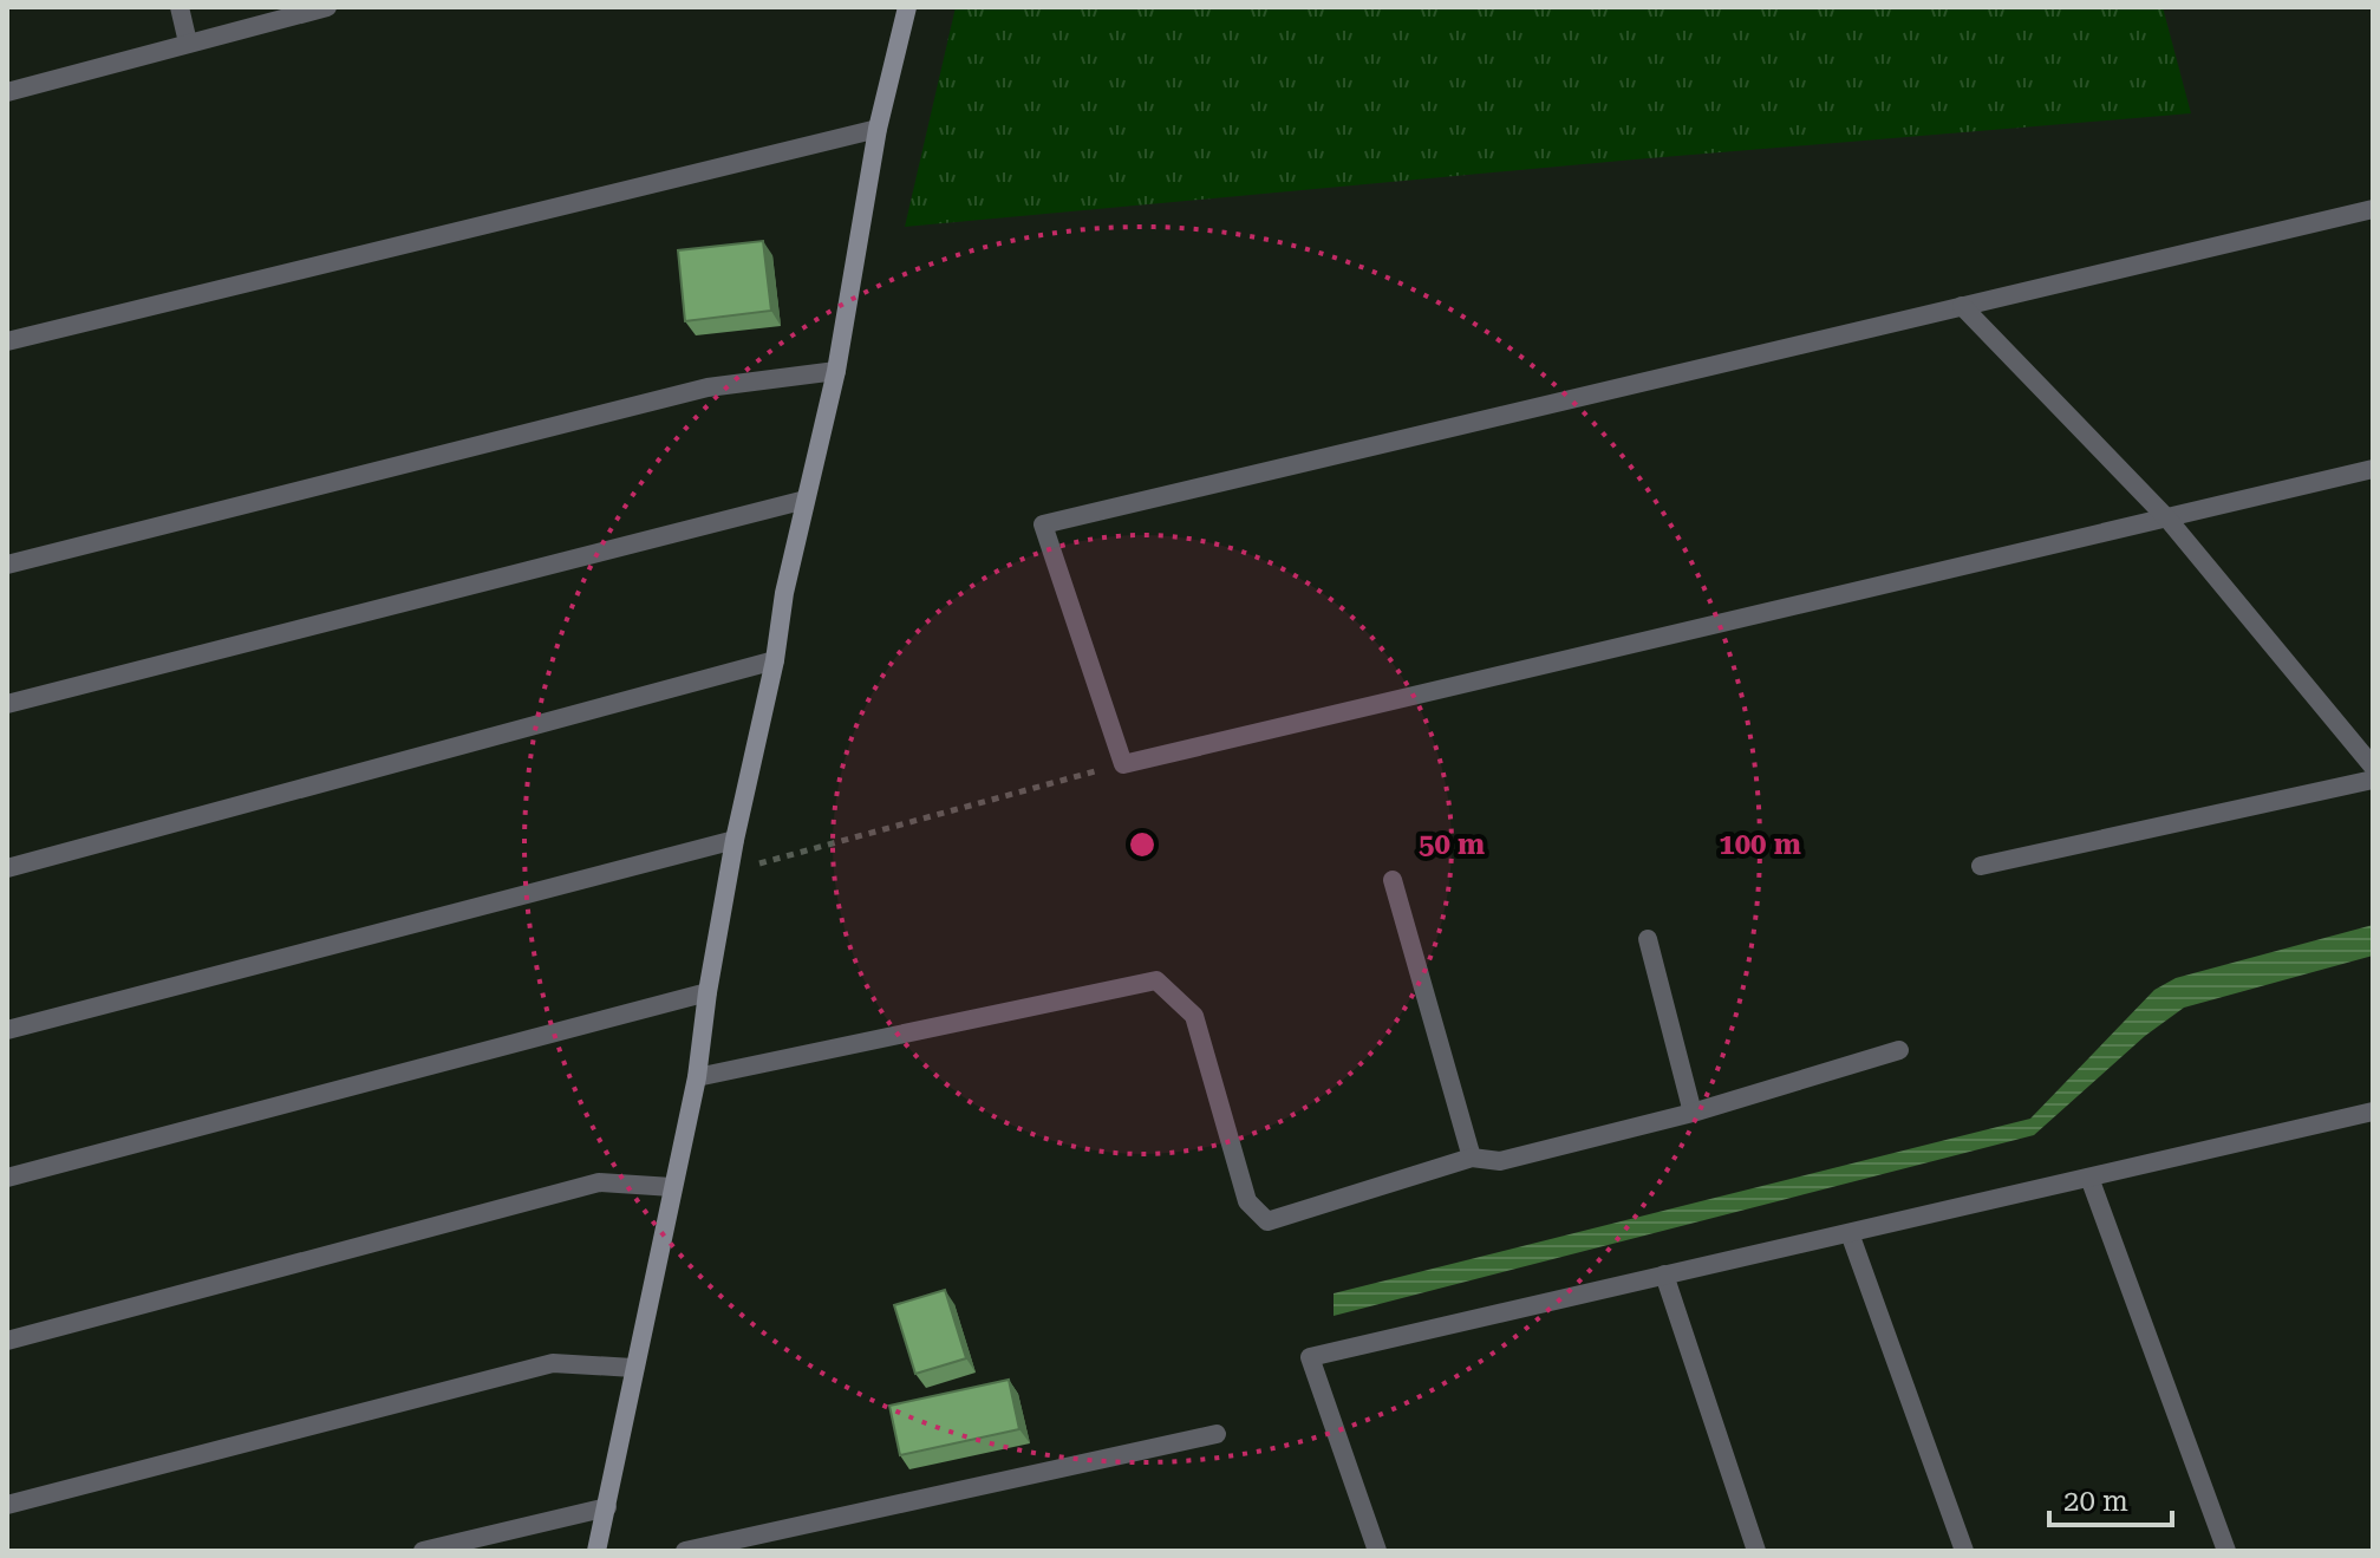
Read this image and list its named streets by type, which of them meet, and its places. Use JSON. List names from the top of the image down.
{
  "scale_bar": "20 m",
  "rings": ["50 m", "100 m"]
}
